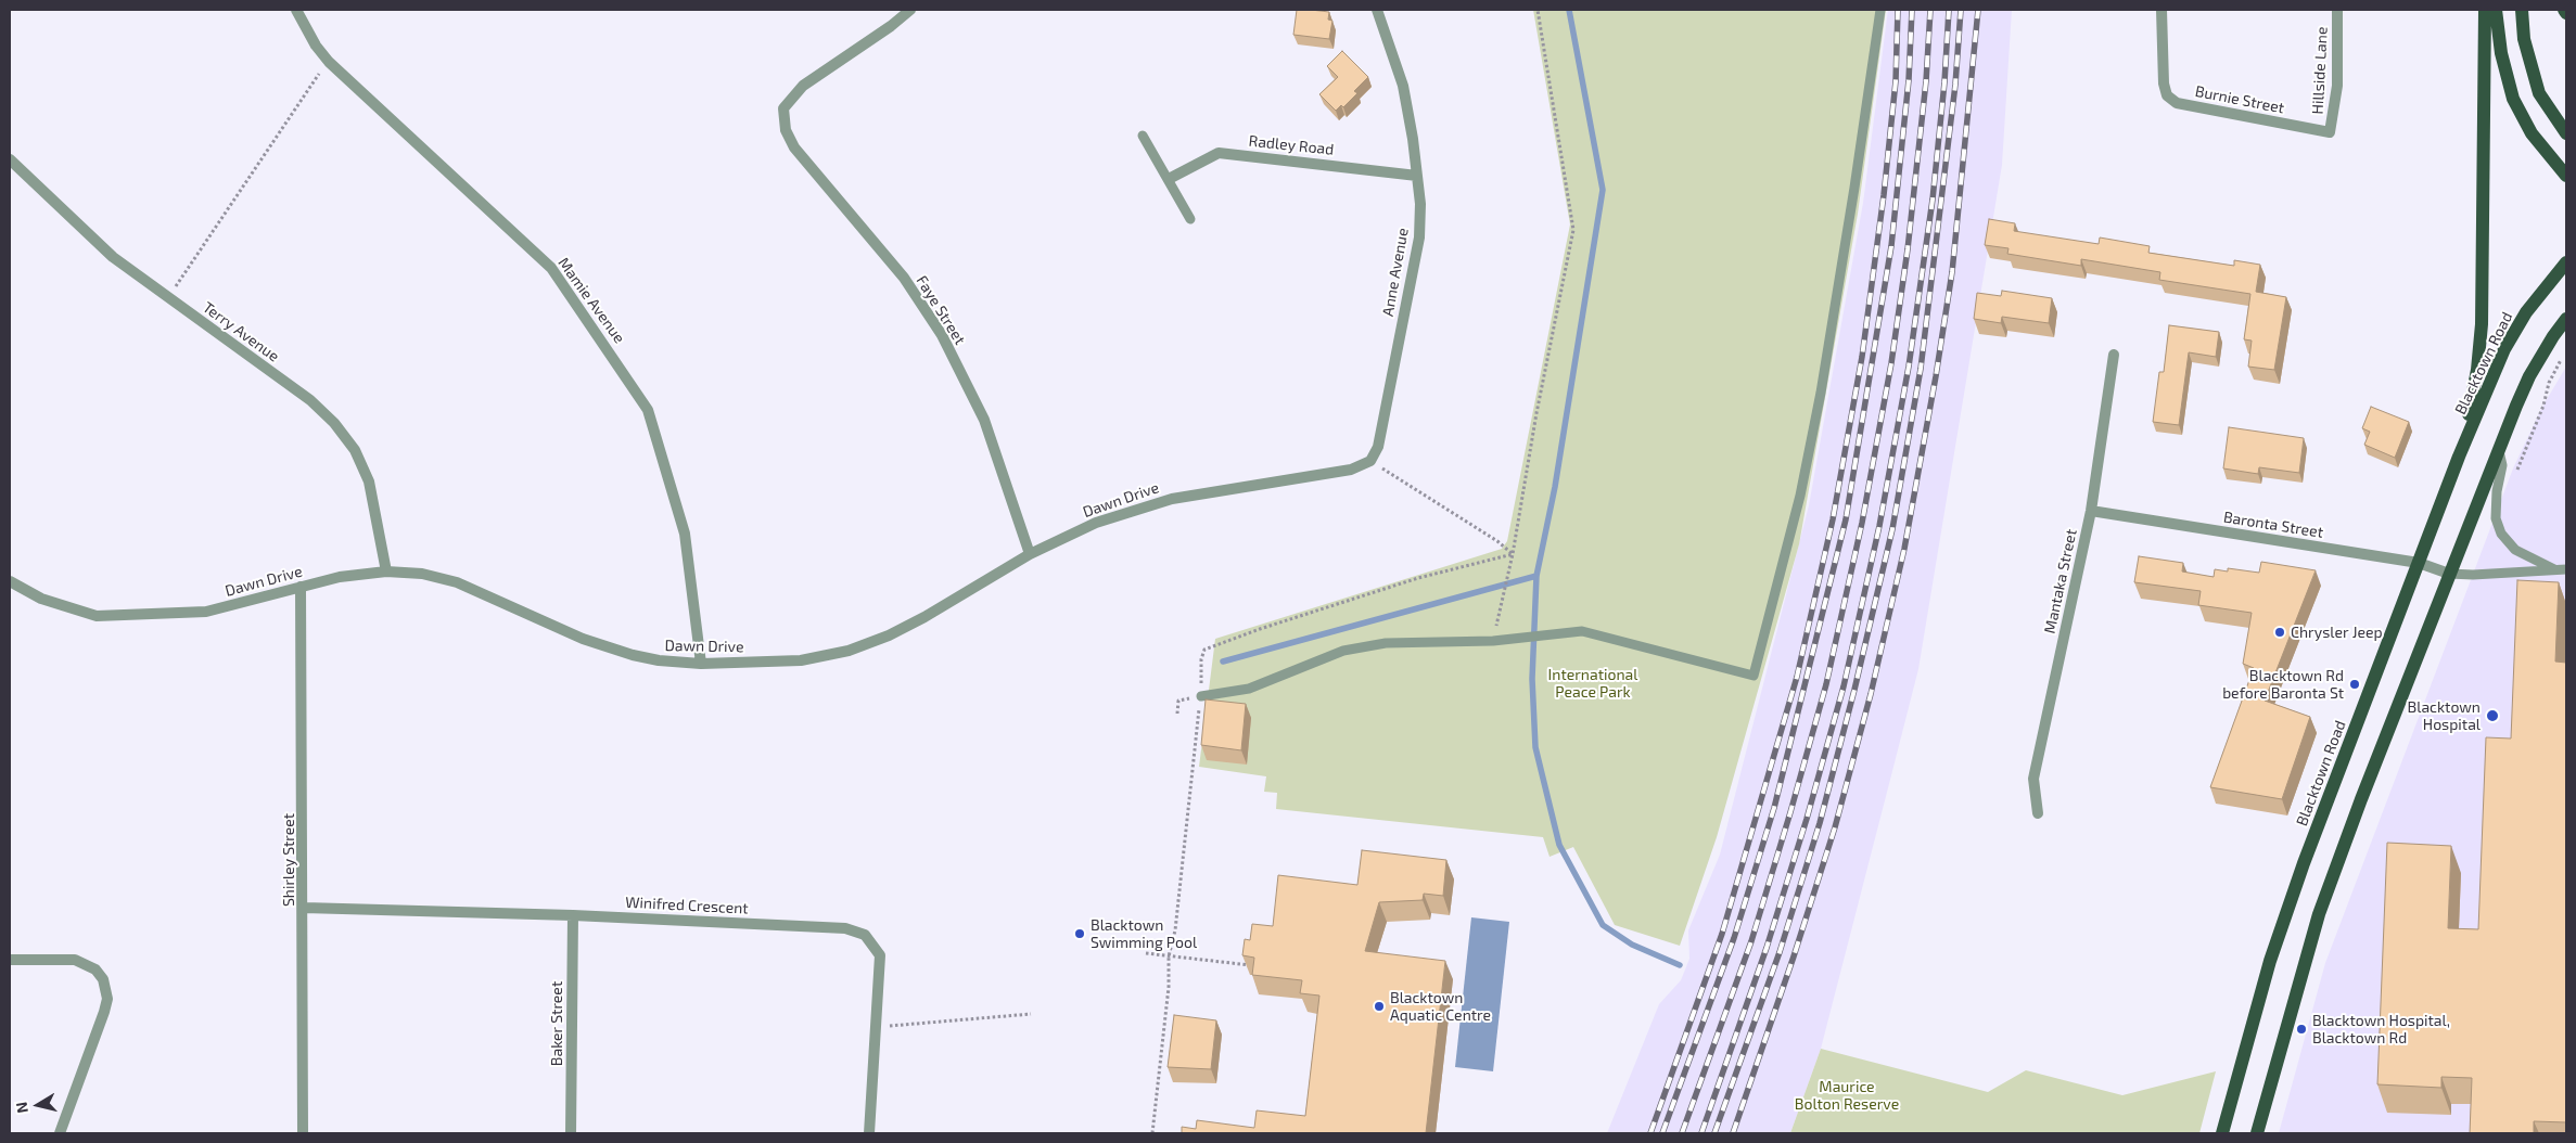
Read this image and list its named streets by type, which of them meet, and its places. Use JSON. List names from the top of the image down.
{
  "streets": {
    "main road": ["Blacktown Road"],
    "street": [
      "Hillside Lane",
      "Burnie Street",
      "Radley Road",
      "Anne Avenue",
      "Mamie Avenue",
      "Faye Street",
      "Terry Avenue",
      "Dawn Drive",
      "Baronta Street",
      "Mantaka Street",
      "Shirley Street",
      "Winifred Crescent",
      "Baker Street"
    ]
  },
  "crossings": [
    ["Hillside Lane", "Burnie Street"],
    ["Radley Road", "Anne Avenue"],
    ["Anne Avenue", "Dawn Drive"],
    ["Mamie Avenue", "Dawn Drive"],
    ["Faye Street", "Dawn Drive"],
    ["Terry Avenue", "Dawn Drive"],
    ["Blacktown Road", "Baronta Street"],
    ["Dawn Drive", "Shirley Street"],
    ["Baronta Street", "Mantaka Street"],
    ["Shirley Street", "Winifred Crescent"],
    ["Winifred Crescent", "Baker Street"]
  ],
  "parks": ["International Peace Park", "Maurice Bolton Reserve"],
  "places": [
    "Chrysler Jeep",
    "Blacktown Rd before Baronta St",
    "Blacktown Hospital",
    "Blacktown Swimming Pool",
    "Blacktown Aquatic Centre",
    "Blacktown Hospital, Blacktown Rd"
  ],
  "north": "left"
}
